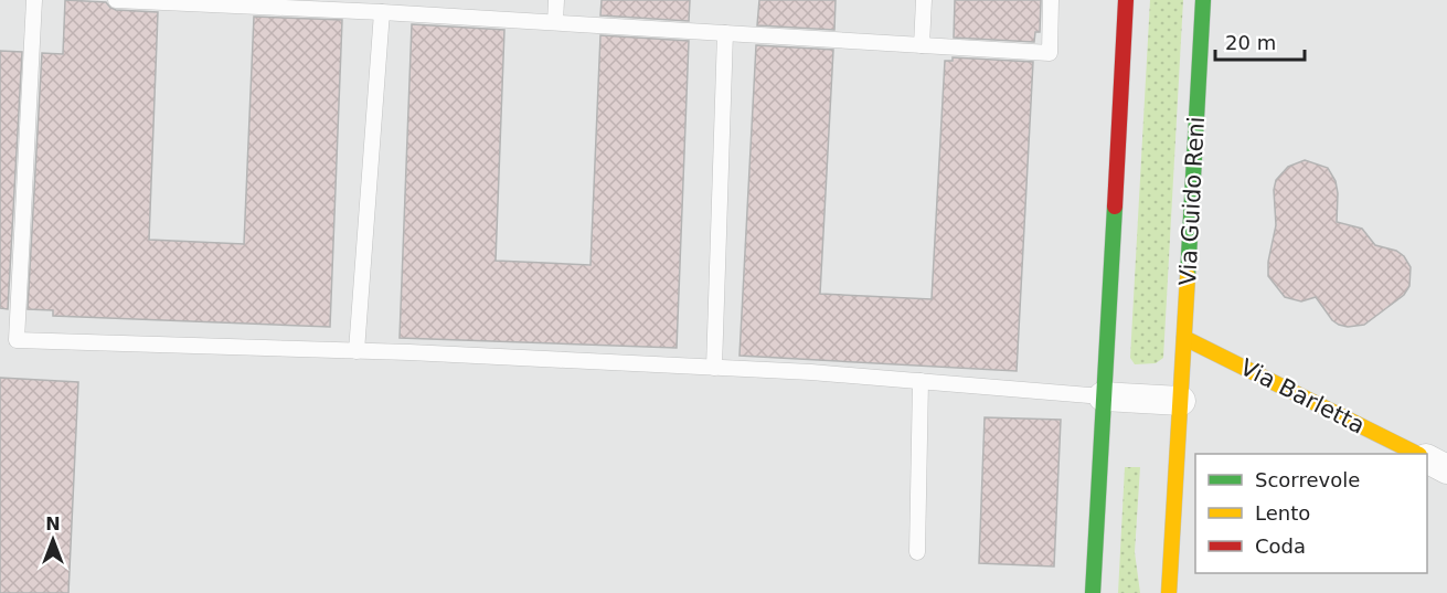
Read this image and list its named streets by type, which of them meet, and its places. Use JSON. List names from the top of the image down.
{
  "streets": {
    "main road": ["Via Guido Reni", "Via Barletta"]
  },
  "crossings": [
    ["Via Guido Reni", "Via Barletta"]
  ],
  "legend": ["Scorrevole", "Lento", "Coda"],
  "scale_bar": "20 m",
  "north": "top"
}
